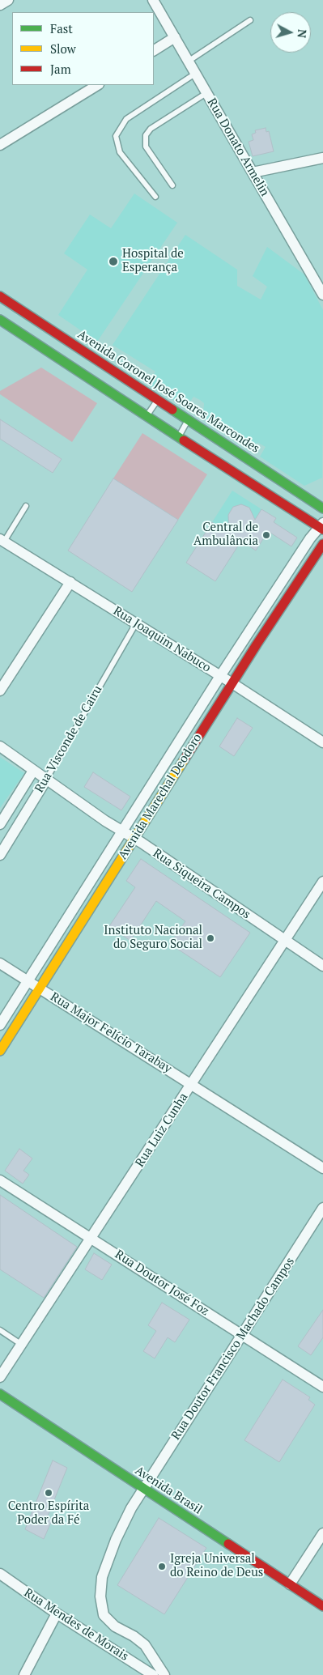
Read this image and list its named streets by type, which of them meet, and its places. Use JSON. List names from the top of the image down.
{
  "streets": {
    "main road": ["Avenida Coronel José Soares Marcondes", "Avenida Marechal Deodoro", "Avenida Brasil"],
    "street": [
      "Rua Donato Armelin",
      "Rua Joaquim Nabuco",
      "Rua Visconde de Cairu",
      "Rua Siqueira Campos",
      "Rua Major Felício Tarabay",
      "Rua Luiz Cunha",
      "Rua Doutor José Foz",
      "Rua Doutor Francisco Machado Campos",
      "Rua Mendes de Morais"
    ]
  },
  "crossings": [
    ["Rua Joaquim Nabuco", "Rua Visconde de Cairu"],
    ["Rua Joaquim Nabuco", "Avenida Marechal Deodoro"],
    ["Rua Visconde de Cairu", "Rua Siqueira Campos"],
    ["Avenida Marechal Deodoro", "Rua Siqueira Campos"],
    ["Avenida Marechal Deodoro", "Rua Major Felício Tarabay"],
    ["Rua Siqueira Campos", "Rua Luiz Cunha"],
    ["Rua Major Felício Tarabay", "Rua Luiz Cunha"],
    ["Rua Luiz Cunha", "Rua Doutor José Foz"],
    ["Rua Doutor José Foz", "Rua Doutor Francisco Machado Campos"],
    ["Rua Doutor Francisco Machado Campos", "Avenida Brasil"]
  ],
  "places": [
    "Hospital de Esperança",
    "Central de Ambulância",
    "Instituto Nacional do Seguro Social",
    "Centro Espírita Poder da Fé",
    "Igreja Universal do Reino de Deus"
  ],
  "legend": ["Fast", "Slow", "Jam"],
  "north": "right"
}
